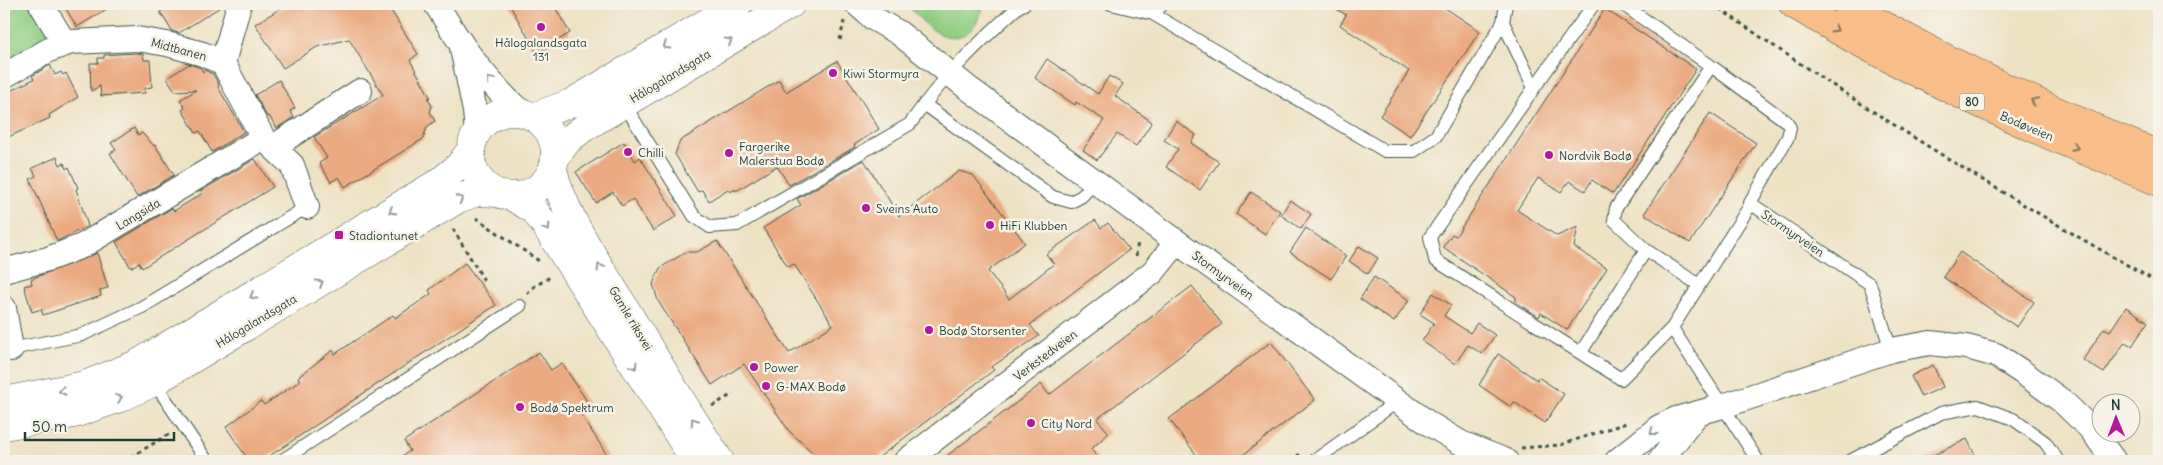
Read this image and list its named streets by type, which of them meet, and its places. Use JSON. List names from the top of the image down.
{
  "streets": {
    "highway": ["80", "Bodøveien"],
    "street": [
      "Midtbanen",
      "Hålogalandsgata",
      "Langsida",
      "Stormyrveien",
      "Gamle riksvei",
      "Verkstedveien"
    ]
  },
  "crossings": [
    ["Midtbanen", "Langsida"],
    ["Hålogalandsgata", "Gamle riksvei"],
    ["Stormyrveien", "Verkstedveien"]
  ],
  "places": {
    "other": [
      "Hålogalandsgata 131",
      "Kiwi Stormyra",
      "Chilli",
      "Fargerike Malerstua Bodø",
      "Nordvik Bodø",
      "Sveins Auto",
      "HiFi Klubben",
      "Bodø Storsenter",
      "Power",
      "G-MAX Bodø",
      "Bodø Spektrum",
      "City Nord"
    ],
    "transit": ["Stadiontunet"]
  },
  "scale_bar": "50 m",
  "north": "top"
}
